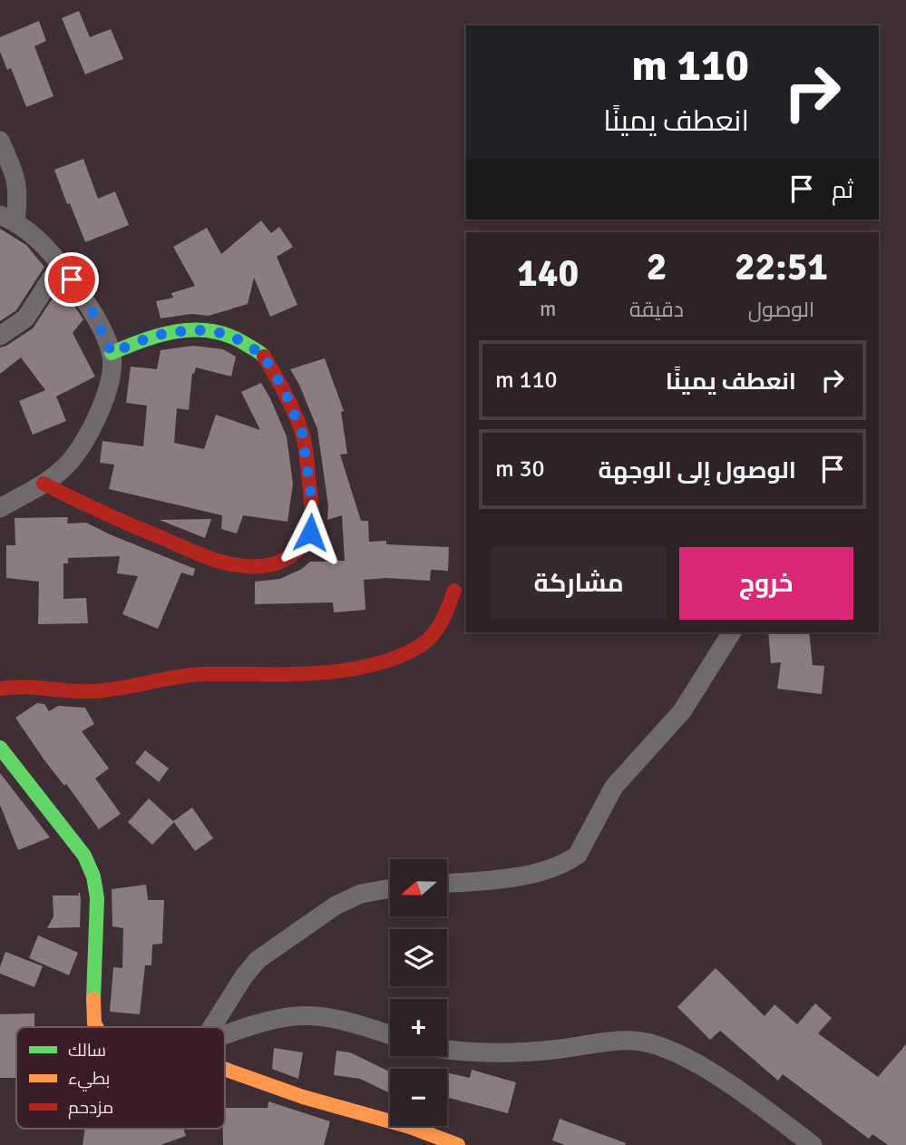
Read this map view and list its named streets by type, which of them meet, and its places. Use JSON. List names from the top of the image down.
{
  "legend": ["سالك", "بطيء", "مزدحم"],
  "north": "left",
  "page": {
    "turn": ["110 m", "انعطف يمينًا"],
    "then": "ثم",
    "eta": [
      "22:51",
      "الوصول",
      "2",
      "دقيقة",
      "140",
      "m"
    ],
    "list": [
      {
        "name": "انعطف يمينًا",
        "value": "110 m"
      },
      {
        "name": "الوصول إلى الوجهة",
        "value": "30 m"
      }
    ],
    "buttons": ["خروج", "مشاركة"],
    "map_buttons": ["+", "−"]
  }
}
